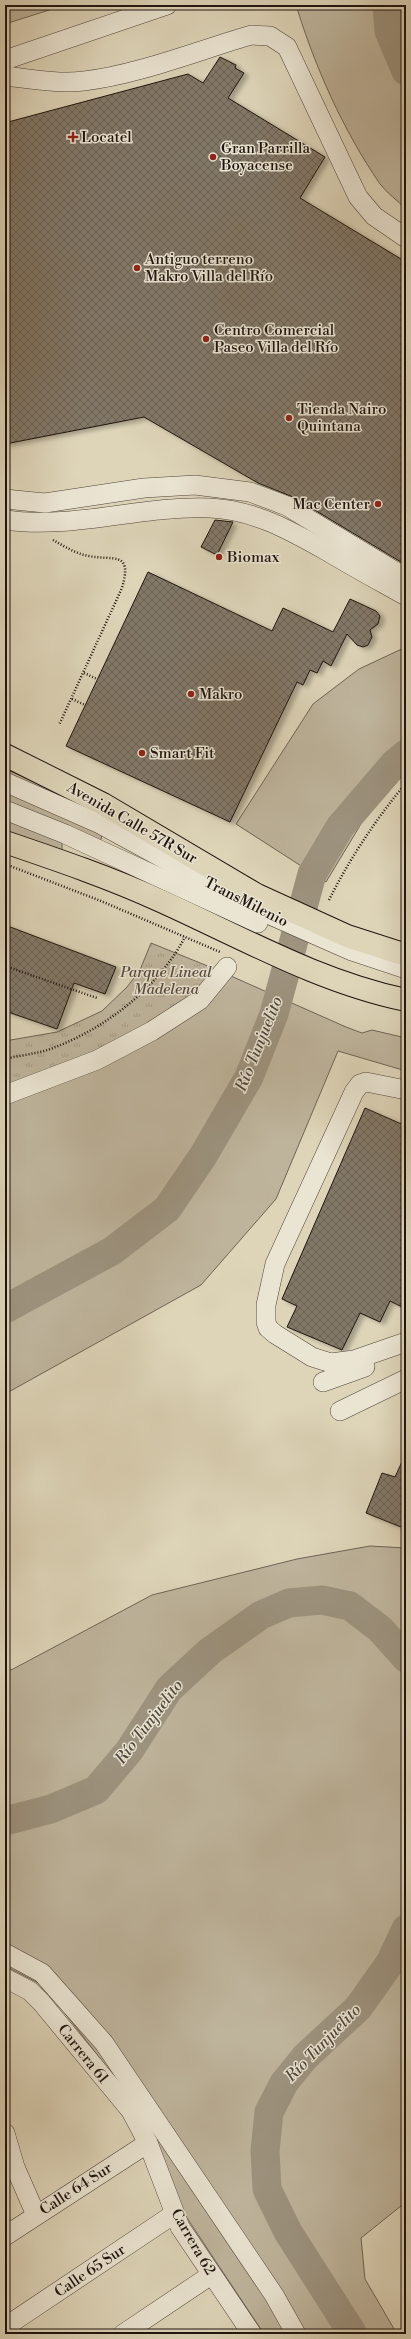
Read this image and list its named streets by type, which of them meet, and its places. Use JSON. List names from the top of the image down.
{
  "streets": {
    "highway": ["Avenida Calle 57R Sur"],
    "street": [
      "TransMilenio",
      "Carrera 61",
      "Calle 64 Sur",
      "Carrera 62",
      "Calle 65 Sur"
    ]
  },
  "crossings": [
    ["Avenida Calle 57R Sur", "TransMilenio"],
    ["Carrera 61", "Calle 64 Sur"],
    ["Carrera 61", "Carrera 62"],
    ["Calle 64 Sur", "Carrera 62"],
    ["Carrera 62", "Calle 65 Sur"]
  ],
  "water": ["Río Tunjuelito"],
  "parks": ["Parque Lineal Madelena"],
  "places": {
    "health": ["Locatel"],
    "other": [
      "Gran Parrilla Boyacense",
      "Antiguo terreno Makro Villa del Río",
      "Centro Comercial Paseo Villa del Río",
      "Tienda Nairo Quintana",
      "Mac Center",
      "Biomax",
      "Makro",
      "Smart Fit"
    ]
  }
}
